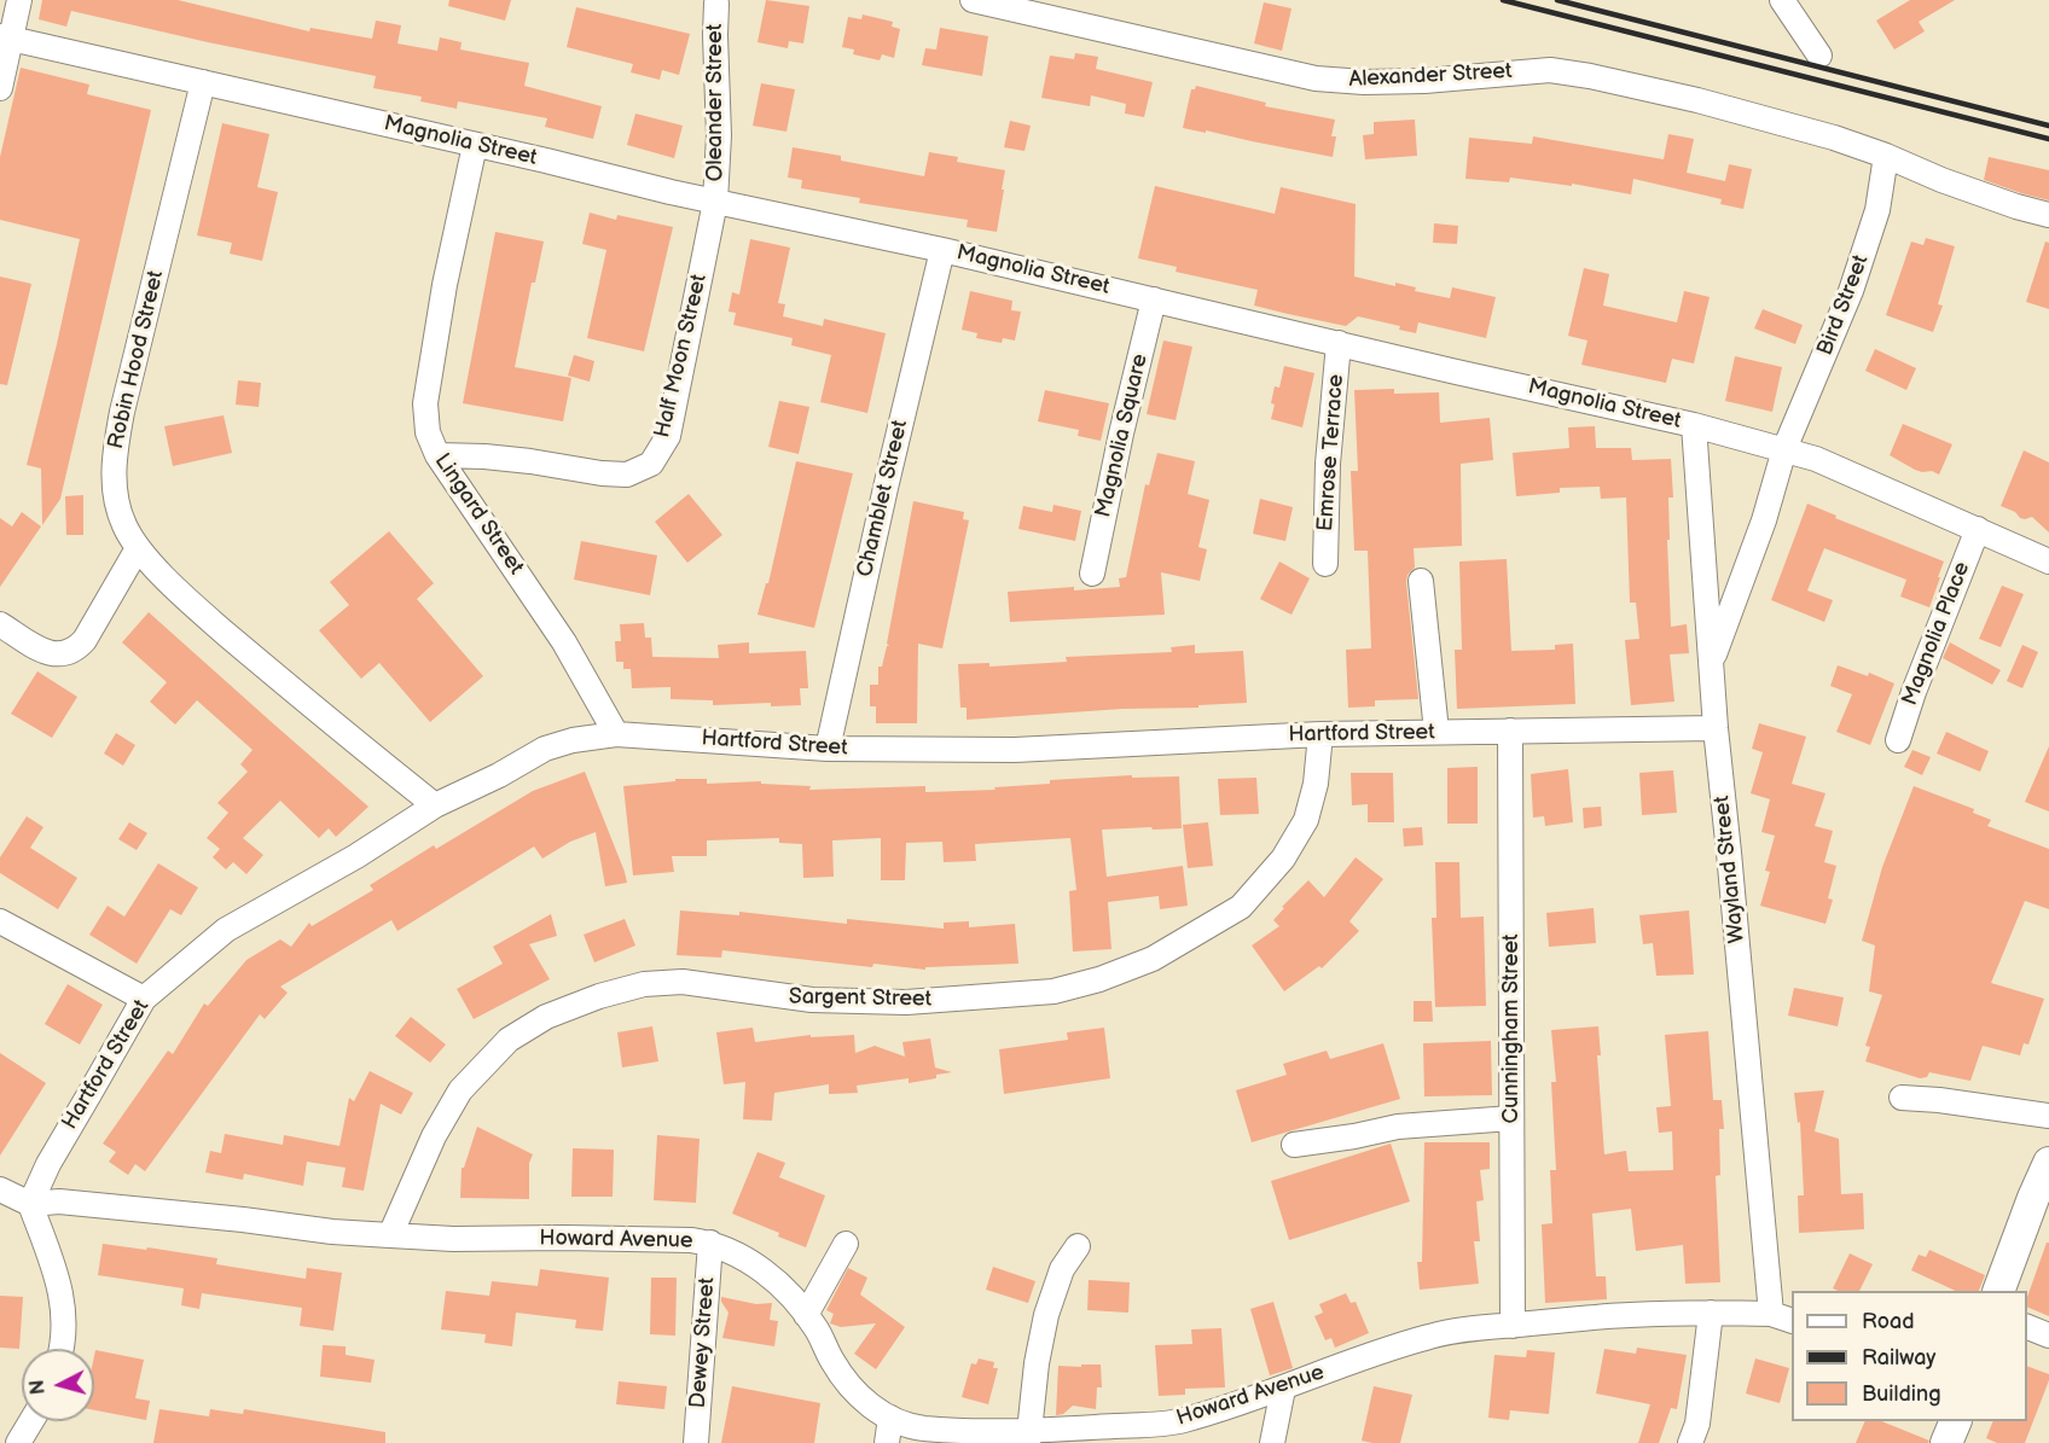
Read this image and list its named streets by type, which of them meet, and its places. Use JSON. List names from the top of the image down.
{
  "streets": {
    "street": [
      "Alexander Street",
      "Oleander Street",
      "Magnolia Street",
      "Bird Street",
      "Half Moon Street",
      "Robin Hood Street",
      "Magnolia Square",
      "Emrose Terrace",
      "Chamblet Street",
      "Lingard Street",
      "Magnolia Place",
      "Hartford Street",
      "Wayland Street",
      "Sargent Street",
      "Cunningham Street",
      "Howard Avenue",
      "Dewey Street"
    ]
  },
  "crossings": [
    ["Alexander Street", "Bird Street"],
    ["Oleander Street", "Magnolia Street"],
    ["Oleander Street", "Half Moon Street"],
    ["Magnolia Street", "Bird Street"],
    ["Magnolia Street", "Half Moon Street"],
    ["Magnolia Street", "Robin Hood Street"],
    ["Magnolia Street", "Magnolia Square"],
    ["Magnolia Street", "Emrose Terrace"],
    ["Magnolia Street", "Chamblet Street"],
    ["Magnolia Street", "Lingard Street"],
    ["Magnolia Street", "Magnolia Place"],
    ["Magnolia Street", "Wayland Street"],
    ["Bird Street", "Wayland Street"],
    ["Half Moon Street", "Lingard Street"],
    ["Robin Hood Street", "Hartford Street"],
    ["Chamblet Street", "Hartford Street"],
    ["Lingard Street", "Hartford Street"],
    ["Hartford Street", "Wayland Street"],
    ["Hartford Street", "Sargent Street"],
    ["Hartford Street", "Cunningham Street"],
    ["Hartford Street", "Howard Avenue"],
    ["Wayland Street", "Howard Avenue"],
    ["Sargent Street", "Howard Avenue"],
    ["Cunningham Street", "Howard Avenue"],
    ["Howard Avenue", "Dewey Street"]
  ],
  "legend": ["Road", "Railway", "Building"],
  "north": "left"
}
